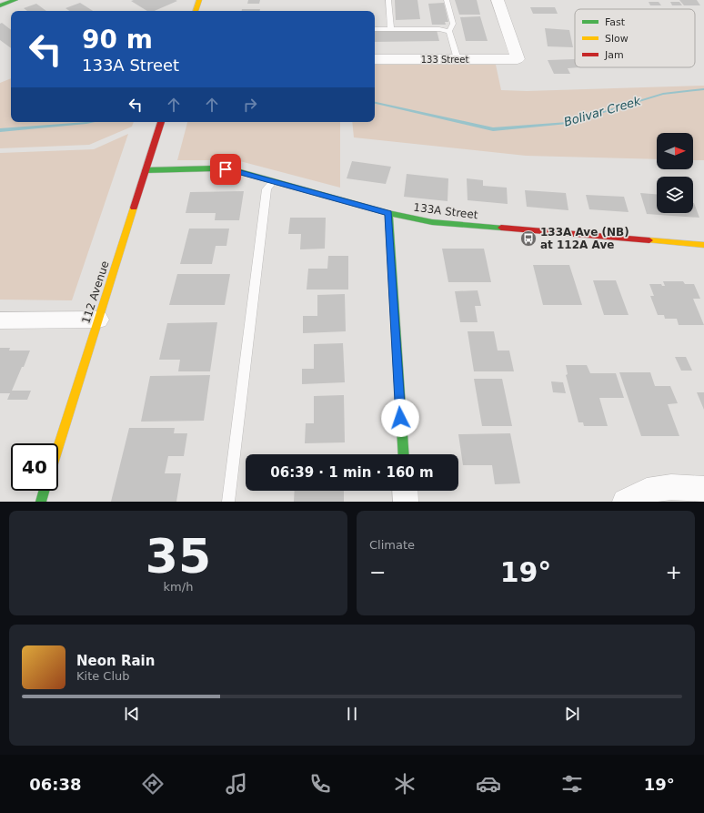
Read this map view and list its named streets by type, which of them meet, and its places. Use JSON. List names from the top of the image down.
{
  "streets": {
    "street": ["133 Street", "133A Street", "112 Avenue"]
  },
  "crossings": [
    ["133A Street", "112 Avenue"]
  ],
  "water": ["Bolivar Creek"],
  "places": {
    "bus stop": ["133A Ave (NB) at 112A Ave"]
  },
  "legend": ["Fast", "Slow", "Jam"],
  "north": "right",
  "page": {
    "turn": ["90 m", "133A Street"],
    "limit": "40",
    "trip": "06:39 · 1 min · 160 m",
    "tile": [
      ["35", "km/h"],
      "Climate"
    ],
    "heat": ["−", "19°", "+"],
    "song": ["Neon Rain", "Kite Club"],
    "tabs": ["06:38", "19°"]
  }
}
